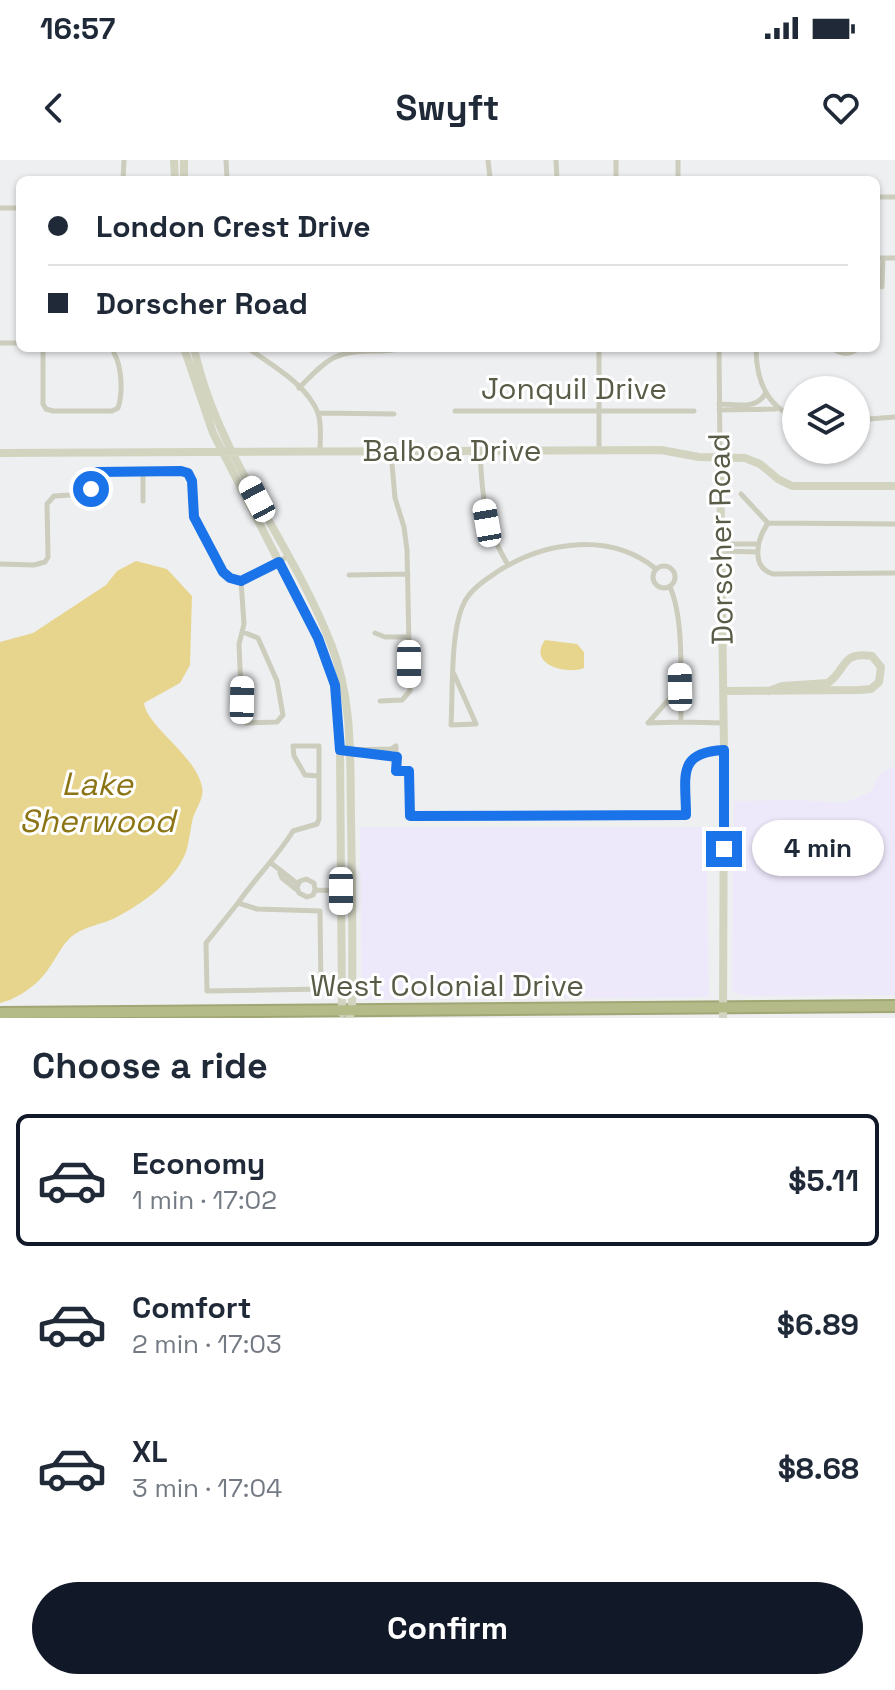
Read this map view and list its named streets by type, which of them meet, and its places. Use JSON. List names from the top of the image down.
{
  "streets": {
    "highway": ["West Colonial Drive"],
    "street": ["Jonquil Drive", "Balboa Drive", "Dorscher Road"]
  },
  "crossings": [
    ["Balboa Drive", "Dorscher Road"],
    ["Dorscher Road", "West Colonial Drive"]
  ],
  "water": ["Lake Sherwood"],
  "page": {
    "status": "16:57",
    "header": "Swyft",
    "banner": ["London Crest Drive", "Dorscher Road"],
    "bubble": "4 min",
    "heading": "Choose a ride",
    "list": [
      {
        "name": "Economy",
        "note": "1 min · 17:02",
        "value": "$5.11"
      },
      {
        "name": "Comfort",
        "note": "2 min · 17:03",
        "value": "$6.89"
      },
      {
        "name": "XL",
        "note": "3 min · 17:04",
        "value": "$8.68"
      }
    ],
    "buttons": "Confirm"
  }
}
